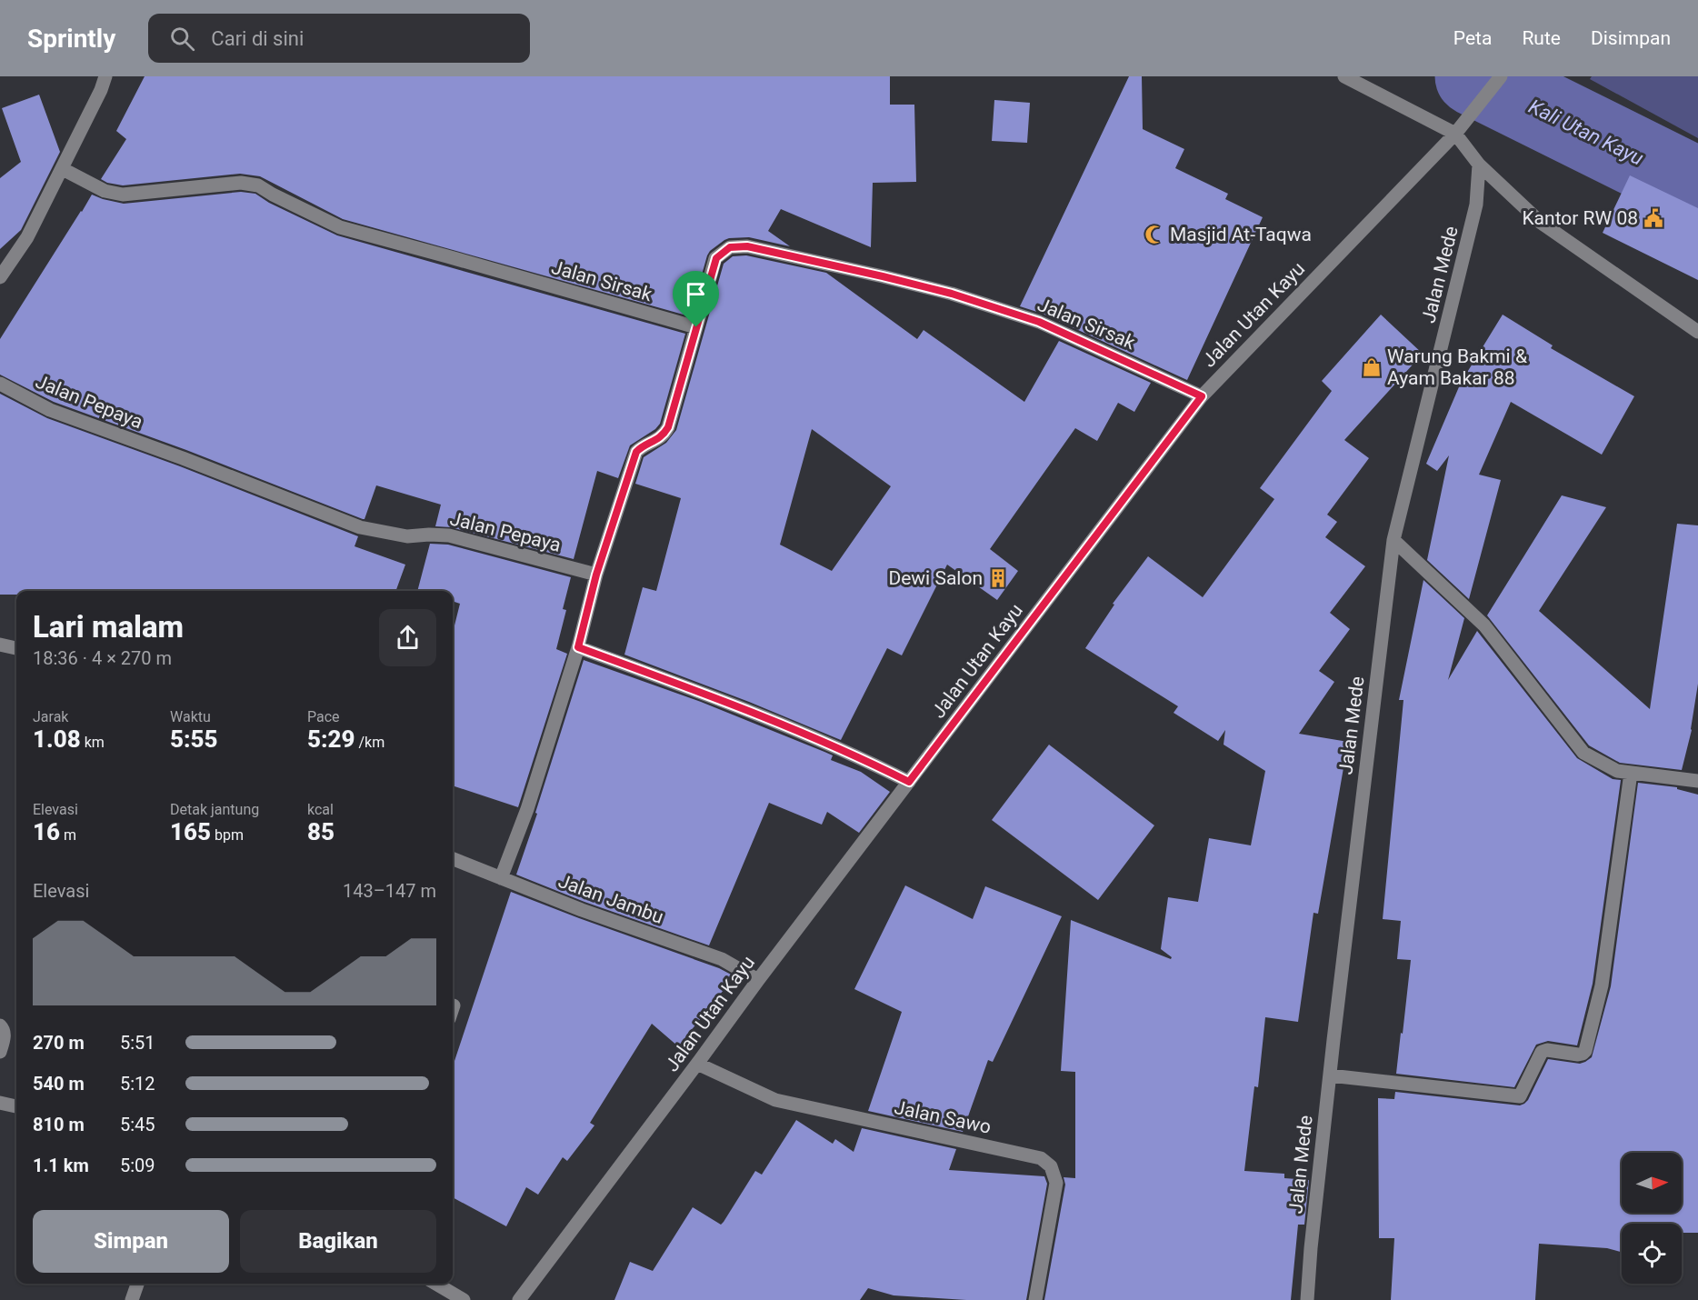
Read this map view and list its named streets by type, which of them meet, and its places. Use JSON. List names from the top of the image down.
{
  "streets": {
    "street": [
      "Jalan Mede",
      "Jalan Sirsak",
      "Jalan Utan Kayu",
      "Jalan Pepaya",
      "Jalan Jambu",
      "Jalan Sawo"
    ]
  },
  "crossings": [
    ["Jalan Sirsak", "Jalan Utan Kayu"],
    ["Jalan Utan Kayu", "Jalan Jambu"],
    ["Jalan Utan Kayu", "Jalan Sawo"]
  ],
  "water": ["Kali Utan Kayu"],
  "places": {
    "public building": ["Kantor RW 08"],
    "mosque": ["Masjid At-Taqwa"],
    "shop": ["Warung Bakmi & Ayam Bakar 88"],
    "building": ["Dewi Salon"]
  },
  "north": "right",
  "page": {
    "header": "Sprintly",
    "search": "Cari di sini",
    "nav": ["Peta", "Rute", "Disimpan"],
    "heading": ["Lari malam", "18:36 · 4 × 270 m"],
    "stats": [
      ["Jarak", "1.08 km"],
      ["Waktu", "5:55"],
      ["Pace", "5:29 /km"],
      ["Elevasi", "16 m"],
      ["Detak jantung", "165 bpm"],
      ["kcal", "85"]
    ],
    "chart": ["Elevasi", "143–147 m"],
    "list": [
      {
        "name": "270 m",
        "note": "5:51"
      },
      {
        "name": "540 m",
        "note": "5:12"
      },
      {
        "name": "810 m",
        "note": "5:45"
      },
      {
        "name": "1.1 km",
        "note": "5:09"
      }
    ],
    "buttons": ["Simpan", "Bagikan"]
  }
}
